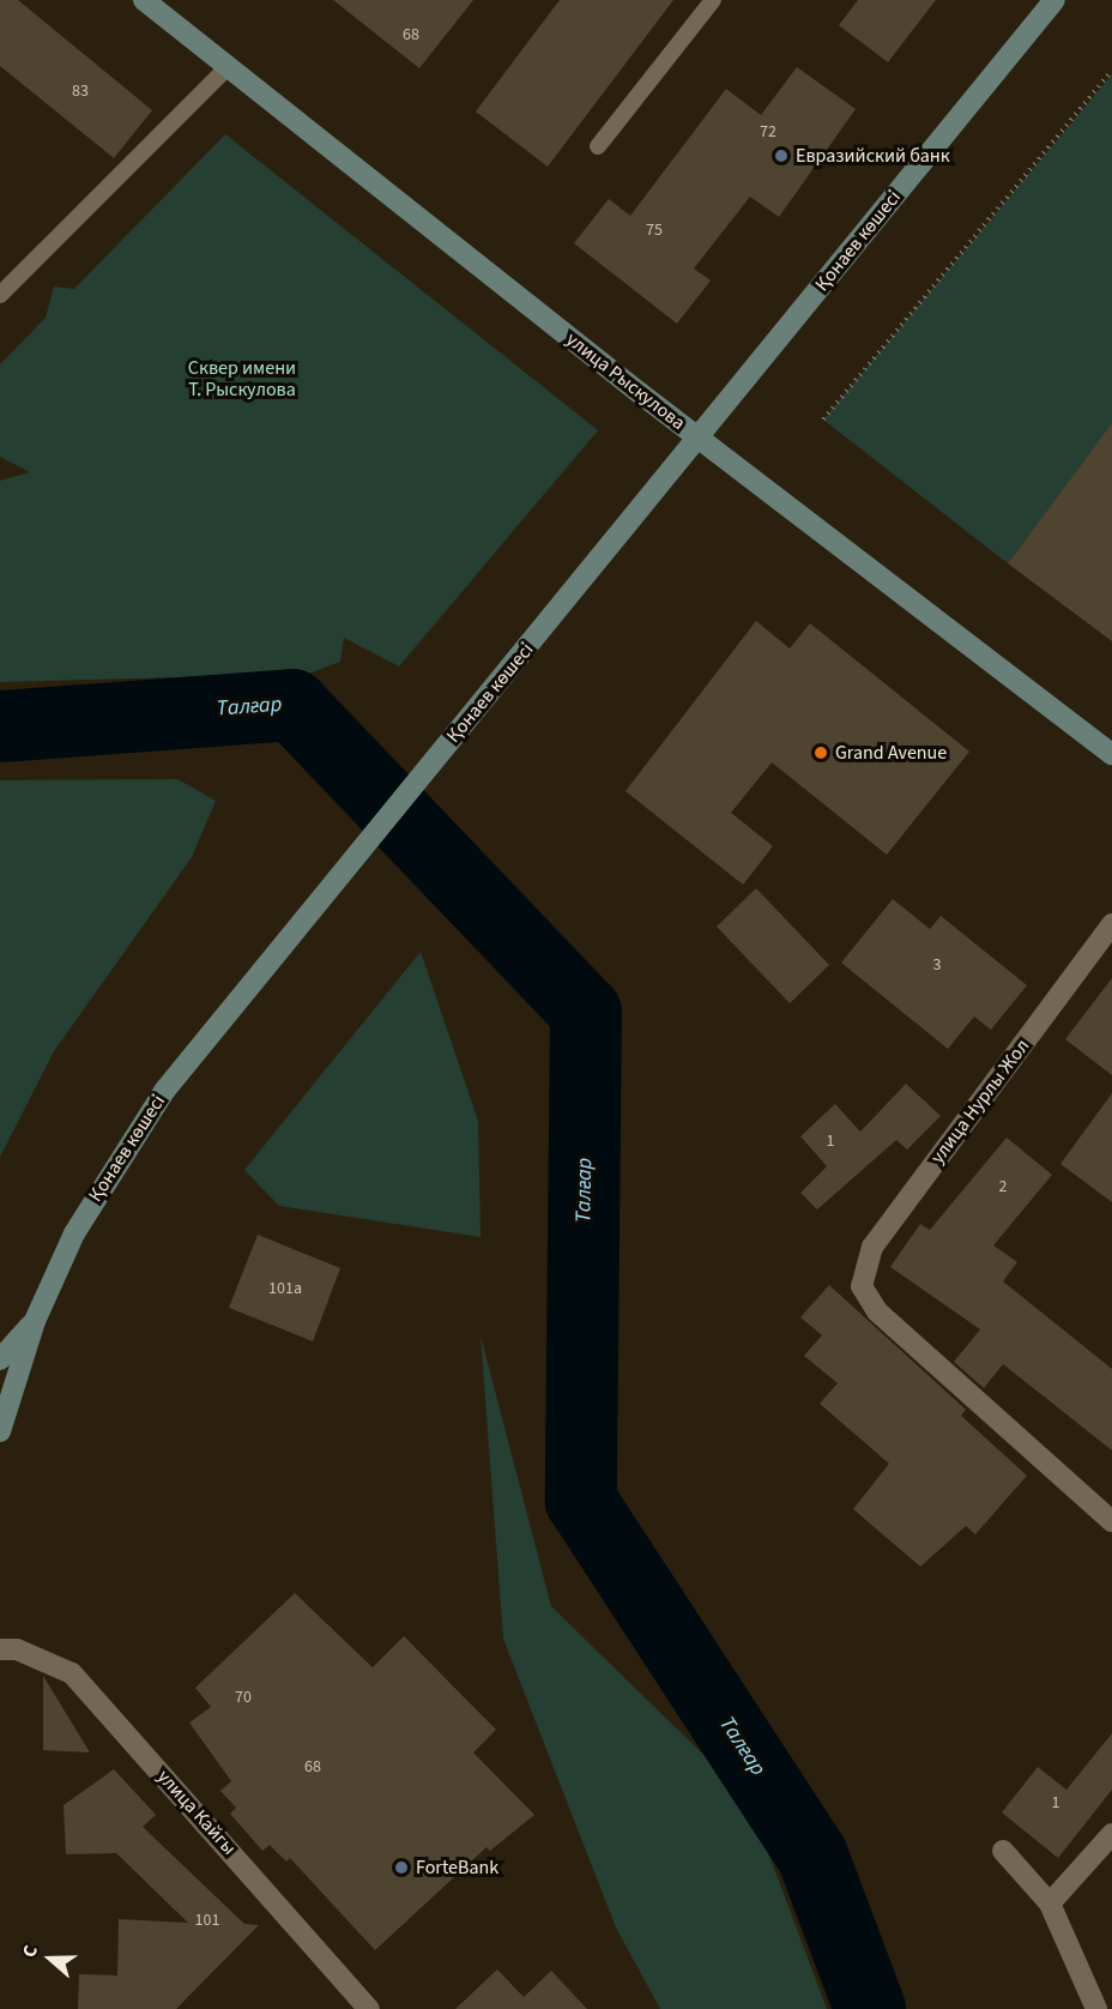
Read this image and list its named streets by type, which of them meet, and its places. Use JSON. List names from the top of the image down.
{
  "streets": {
    "main road": ["Қонаев көшесі", "улица Рыскулова"],
    "street": ["улица Нурлы Жол", "улица Кайгы"]
  },
  "crossings": [
    ["Қонаев көшесі", "улица Рыскулова"]
  ],
  "water": ["Талғар"],
  "parks": ["Сквер имени Т. Рыскулова"],
  "places": ["Евразийский банк", "Grand Avenue", "ForteBank"],
  "house_numbers": [
    "68",
    "83",
    "72",
    "75",
    "3",
    "1",
    "2",
    "101а",
    "70",
    "68",
    "1",
    "101"
  ],
  "north": "left"
}
